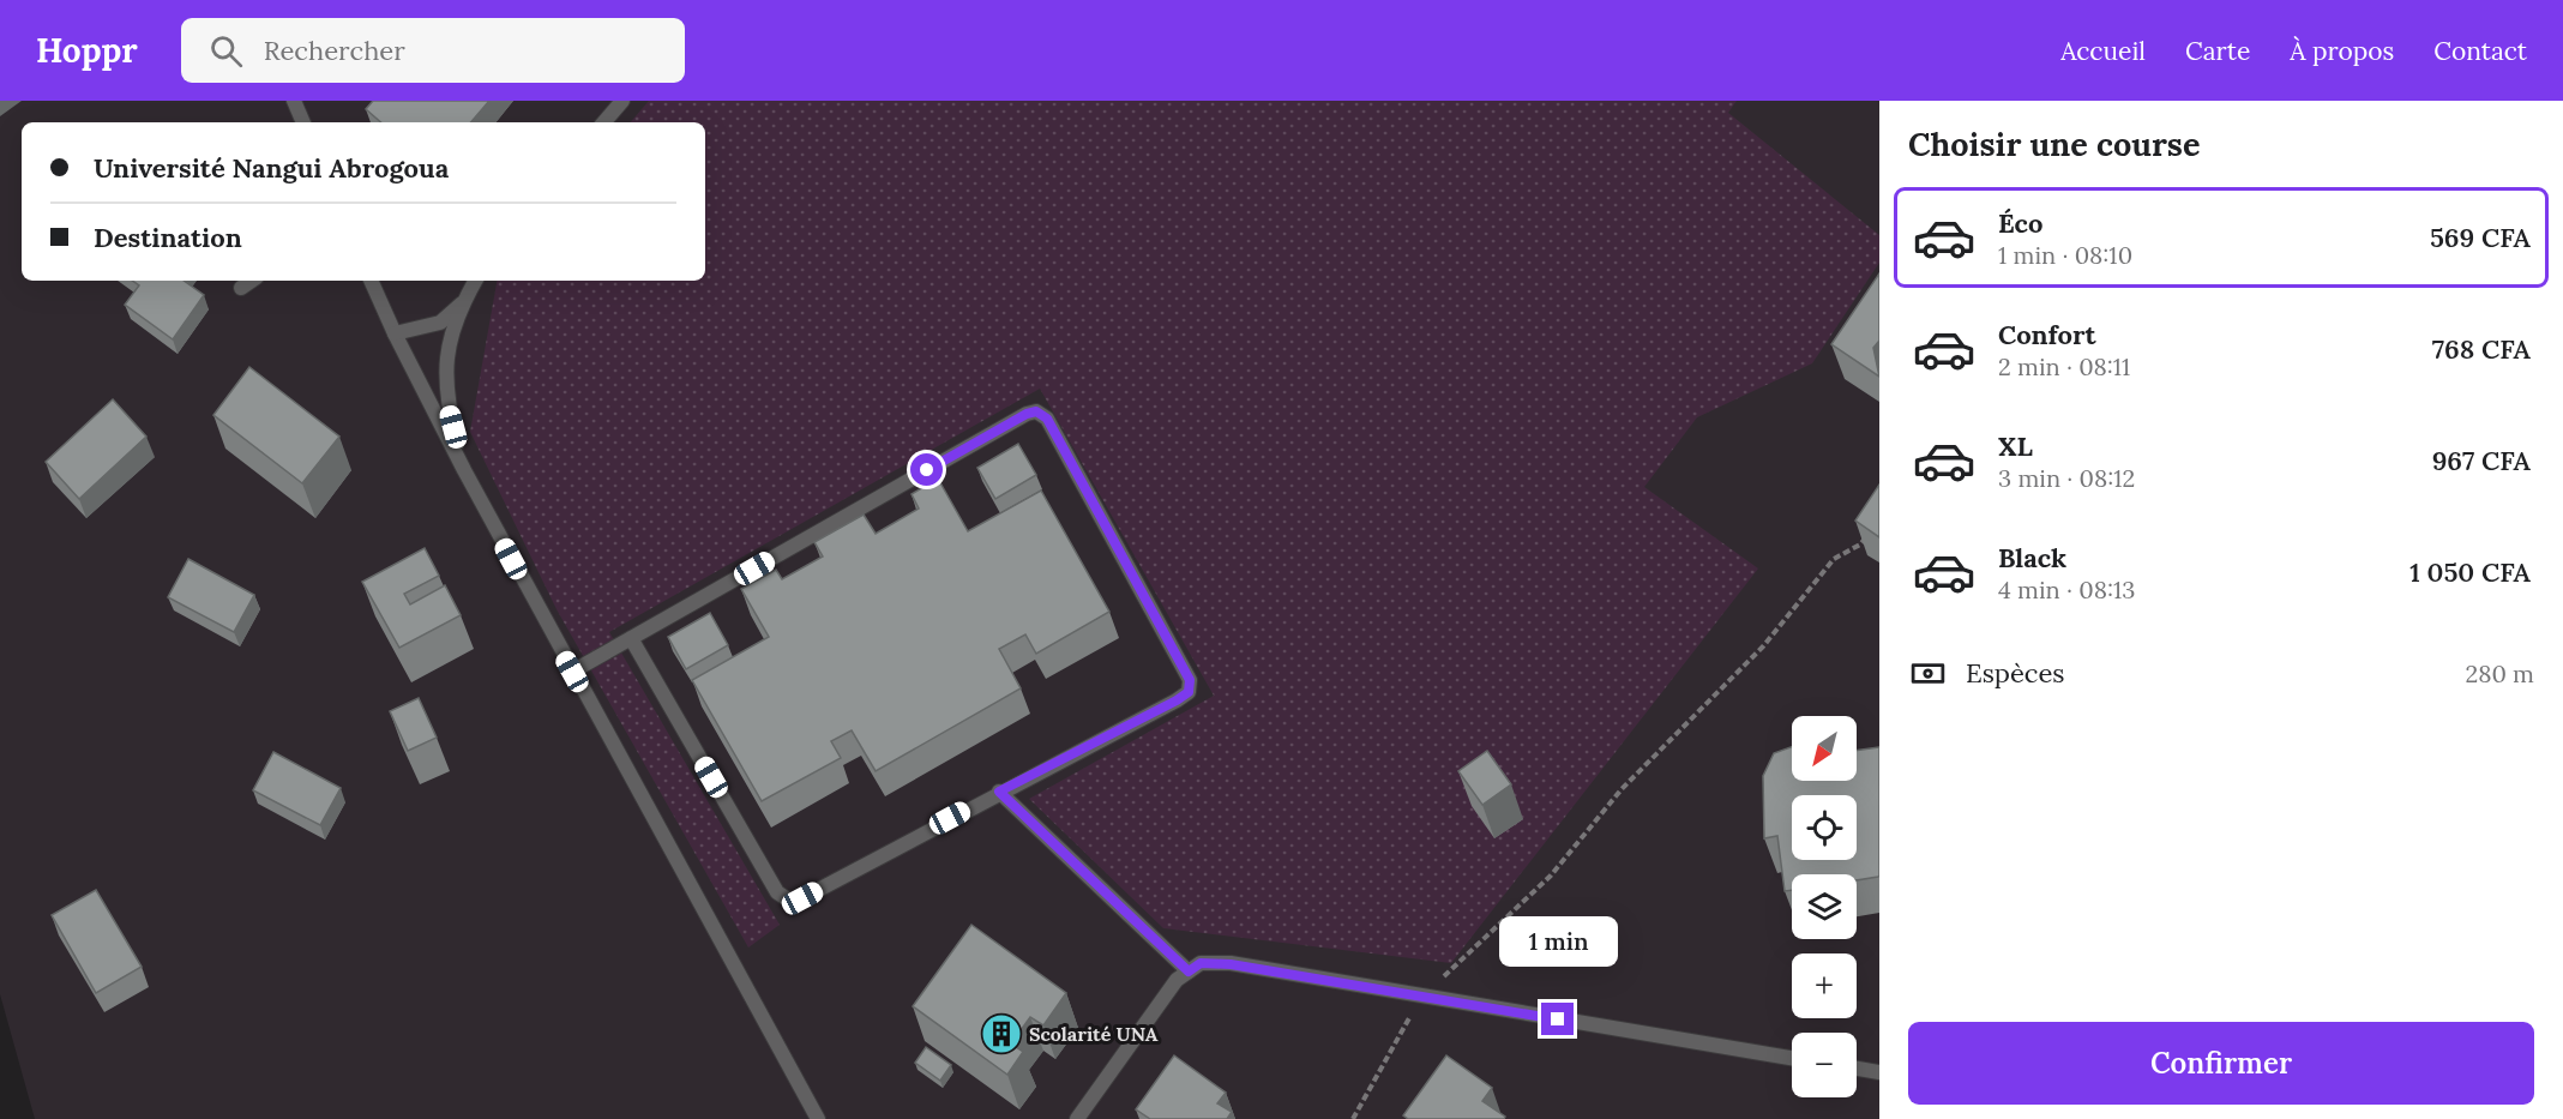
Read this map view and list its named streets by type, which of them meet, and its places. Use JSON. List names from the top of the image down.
{
  "places": {
    "building": ["Scolarité UNA"]
  },
  "north": "bottom left",
  "page": {
    "header": "Hoppr",
    "search": "Rechercher",
    "nav": [
      "Accueil",
      "Carte",
      "À propos",
      "Contact"
    ],
    "heading": "Choisir une course",
    "banner": ["Université Nangui Abrogoua", "Destination"],
    "list": [
      {
        "name": "Éco",
        "note": "1 min · 08:10",
        "value": "569 CFA"
      },
      {
        "name": "Confort",
        "note": "2 min · 08:11",
        "value": "768 CFA"
      },
      {
        "name": "XL",
        "note": "3 min · 08:12",
        "value": "967 CFA"
      },
      {
        "name": "Black",
        "note": "4 min · 08:13",
        "value": "1 050 CFA"
      }
    ],
    "pay": ["Espèces", "280 m"],
    "map_buttons": ["+", "−"],
    "bubble": "1 min",
    "buttons": "Confirmer"
  }
}
